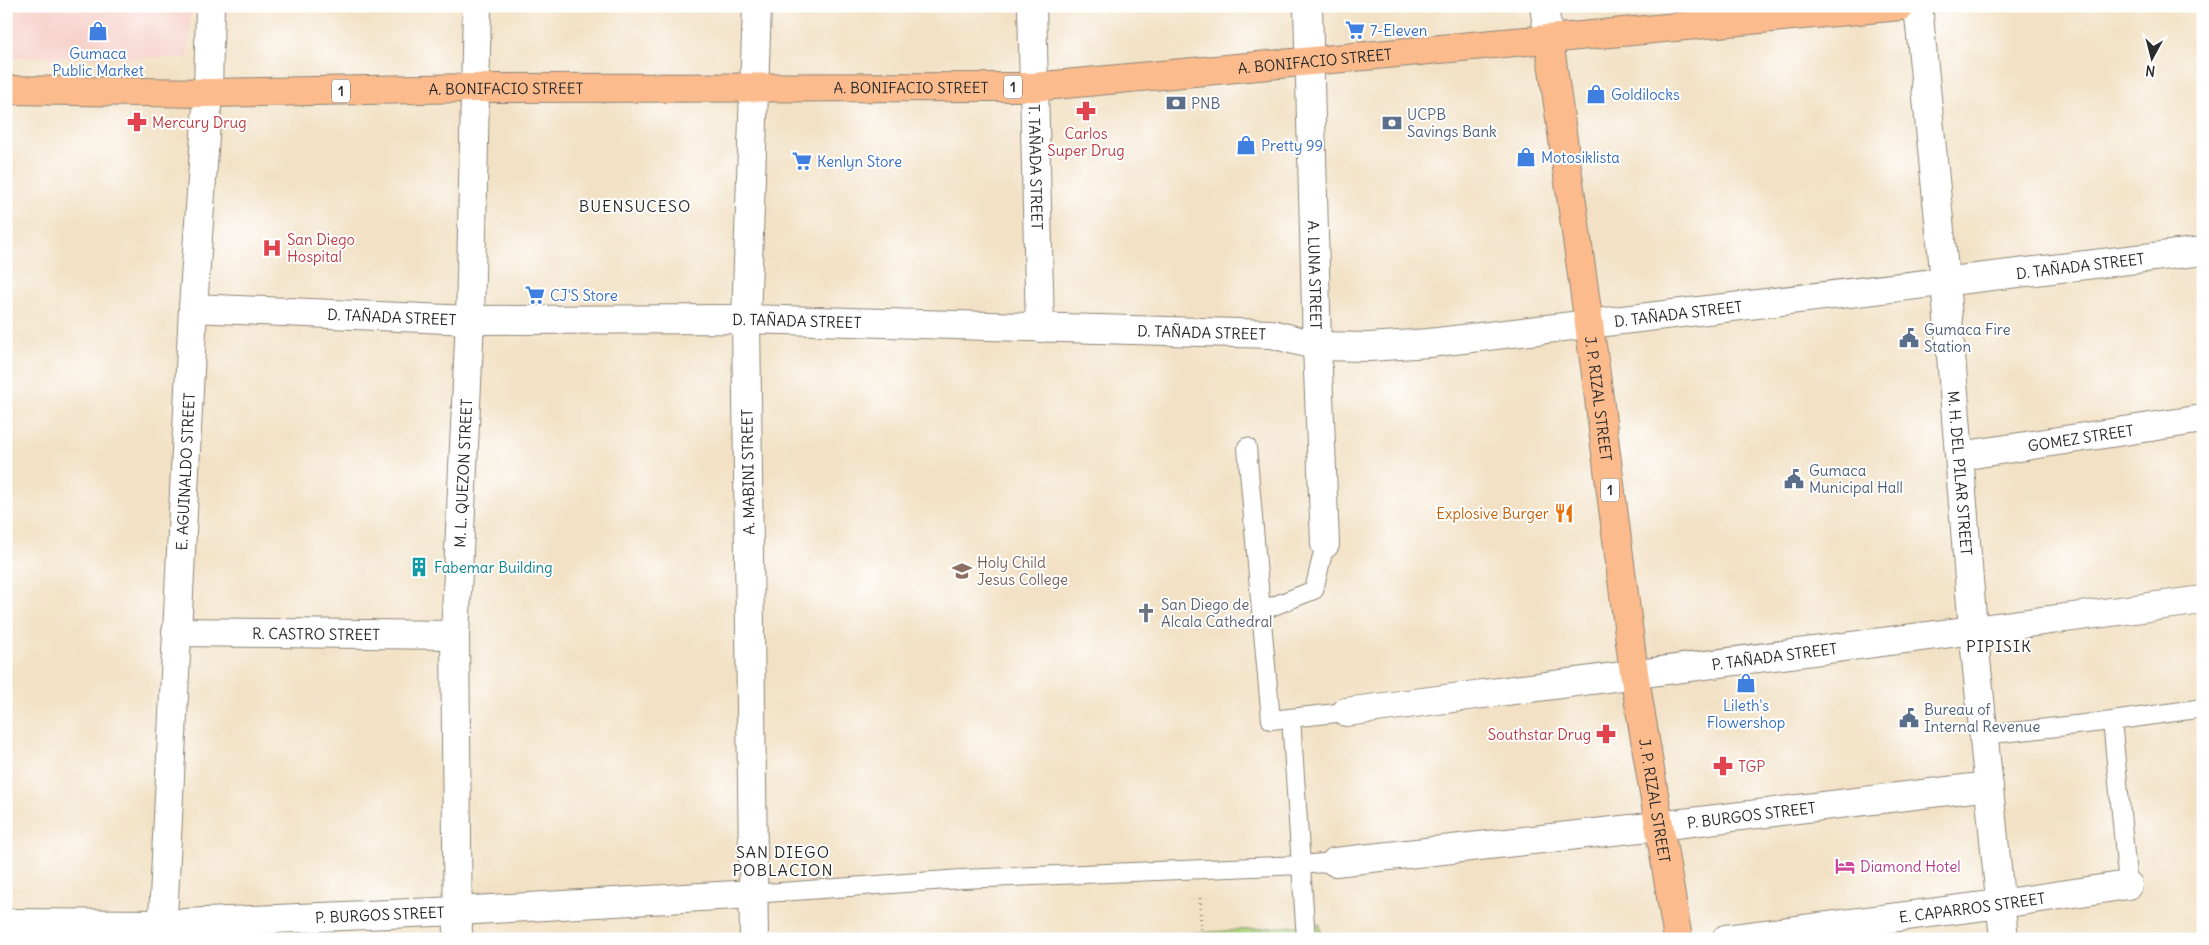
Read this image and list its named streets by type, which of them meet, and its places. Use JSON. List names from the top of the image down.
{
  "streets": {
    "main road": ["A. BONIFACIO STREET", "1", "J. P. RIZAL STREET"],
    "street": [
      "T. TAÑADA STREET",
      "D. TAÑADA STREET",
      "A. LUNA STREET",
      "GOMEZ STREET",
      "E. AGUINALDO STREET",
      "M. L. QUEZON STREET",
      "A. MABINI STREET",
      "M. H. DEL PILAR STREET",
      "R. CASTRO STREET",
      "P. TAÑADA STREET",
      "P. BURGOS STREET",
      "E. CAPARROS STREET"
    ]
  },
  "crossings": [
    ["A. BONIFACIO STREET", "T. TAÑADA STREET"],
    ["A. BONIFACIO STREET", "A. LUNA STREET"],
    ["A. BONIFACIO STREET", "J. P. RIZAL STREET"],
    ["A. BONIFACIO STREET", "E. AGUINALDO STREET"],
    ["A. BONIFACIO STREET", "M. L. QUEZON STREET"],
    ["A. BONIFACIO STREET", "A. MABINI STREET"],
    ["T. TAÑADA STREET", "D. TAÑADA STREET"],
    ["D. TAÑADA STREET", "A. LUNA STREET"],
    ["D. TAÑADA STREET", "J. P. RIZAL STREET"],
    ["D. TAÑADA STREET", "E. AGUINALDO STREET"],
    ["D. TAÑADA STREET", "M. L. QUEZON STREET"],
    ["D. TAÑADA STREET", "A. MABINI STREET"],
    ["D. TAÑADA STREET", "M. H. DEL PILAR STREET"],
    ["J. P. RIZAL STREET", "P. TAÑADA STREET"],
    ["J. P. RIZAL STREET", "P. BURGOS STREET"],
    ["GOMEZ STREET", "M. H. DEL PILAR STREET"],
    ["E. AGUINALDO STREET", "R. CASTRO STREET"],
    ["E. AGUINALDO STREET", "P. BURGOS STREET"],
    ["M. L. QUEZON STREET", "R. CASTRO STREET"],
    ["M. L. QUEZON STREET", "P. BURGOS STREET"],
    ["A. MABINI STREET", "P. BURGOS STREET"],
    ["M. H. DEL PILAR STREET", "P. TAÑADA STREET"],
    ["M. H. DEL PILAR STREET", "P. BURGOS STREET"],
    ["M. H. DEL PILAR STREET", "E. CAPARROS STREET"]
  ],
  "districts": ["BUENSUCESO", "PIPISIK", "SAN DIEGO POBLACION"],
  "places": {
    "supermarket": ["7-Eleven", "Kenlyn Store", "CJ'S Store"],
    "shop": [
      "Gumaca Public Market",
      "Goldilocks",
      "Pretty 99",
      "Motosiklista",
      "Lileth's Flowershop"
    ],
    "bank": ["PNB", "UCPB Savings Bank"],
    "pharmacy": [
      "Carlos Super Drug",
      "Mercury Drug",
      "Southstar Drug",
      "TGP"
    ],
    "hospital": ["San Diego Hospital"],
    "public building": ["Gumaca Fire Station", "Gumaca Municipal Hall", "Bureau of Internal Revenue"],
    "restaurant": ["Explosive Burger"],
    "building": ["Fabemar Building"],
    "school or university": ["Holy Child Jesus College"],
    "church": ["San Diego de Alcala Cathedral"],
    "hotel": ["Diamond Hotel"]
  },
  "north": "bottom"
}
